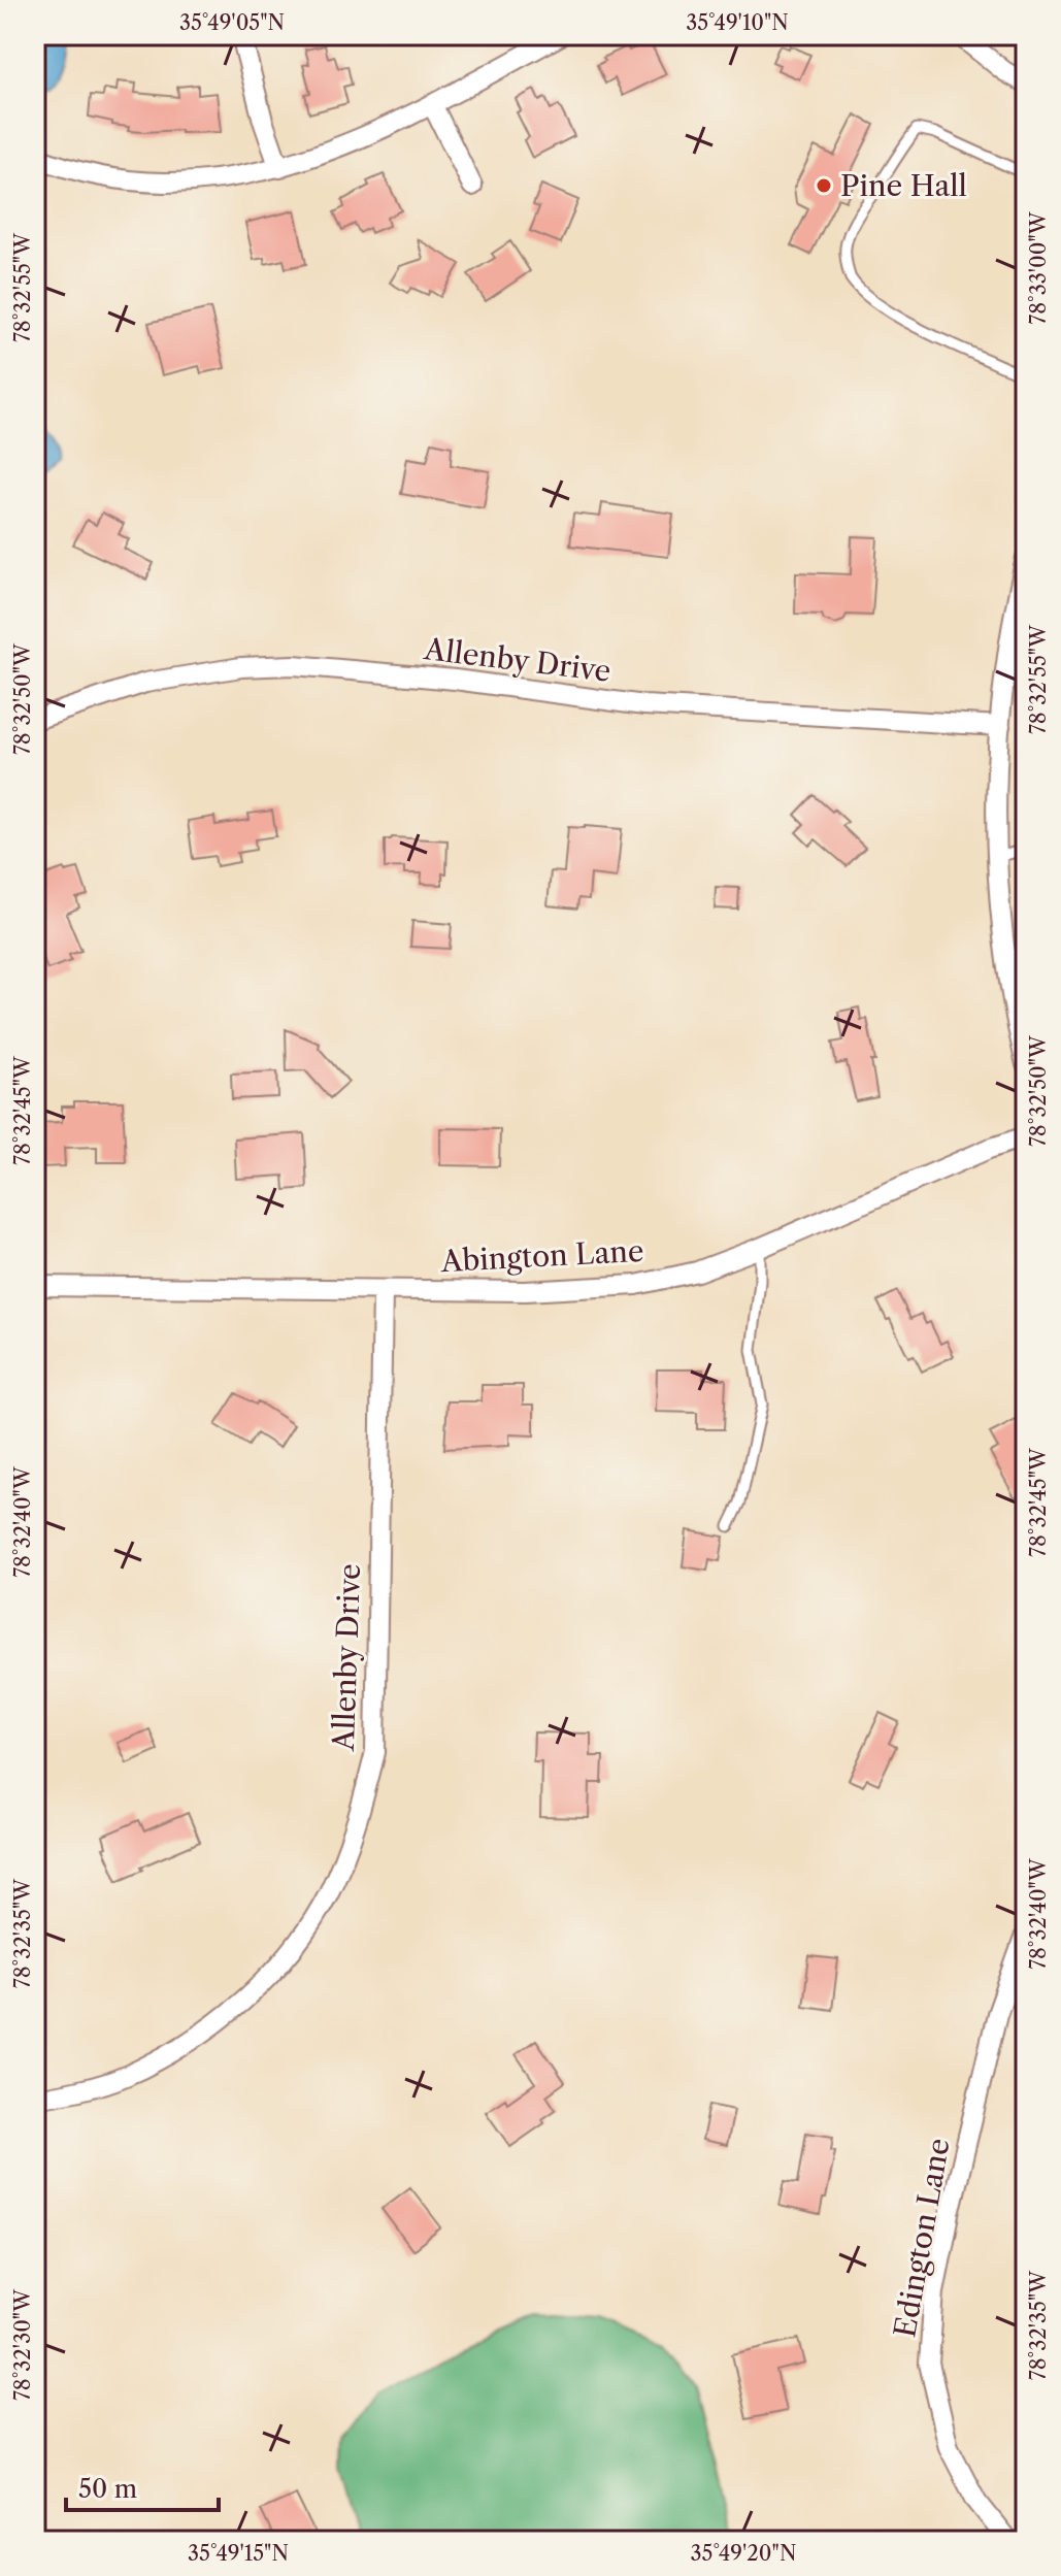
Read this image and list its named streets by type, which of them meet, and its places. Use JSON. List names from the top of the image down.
{
  "streets": {
    "street": ["Allenby Drive", "Abington Lane", "Edington Lane"]
  },
  "crossings": [
    ["Allenby Drive", "Abington Lane"]
  ],
  "places": ["Pine Hall"],
  "scale_bar": "50 m",
  "coordinates": [
    "35°49'05\"N",
    "35°49'10\"N",
    "78°33'00\"W",
    "78°32'55\"W",
    "78°32'50\"W",
    "78°32'45\"W",
    "78°32'40\"W",
    "78°32'35\"W",
    "78°32'30\"W",
    "35°49'15\"N",
    "35°49'20\"N"
  ]
}
